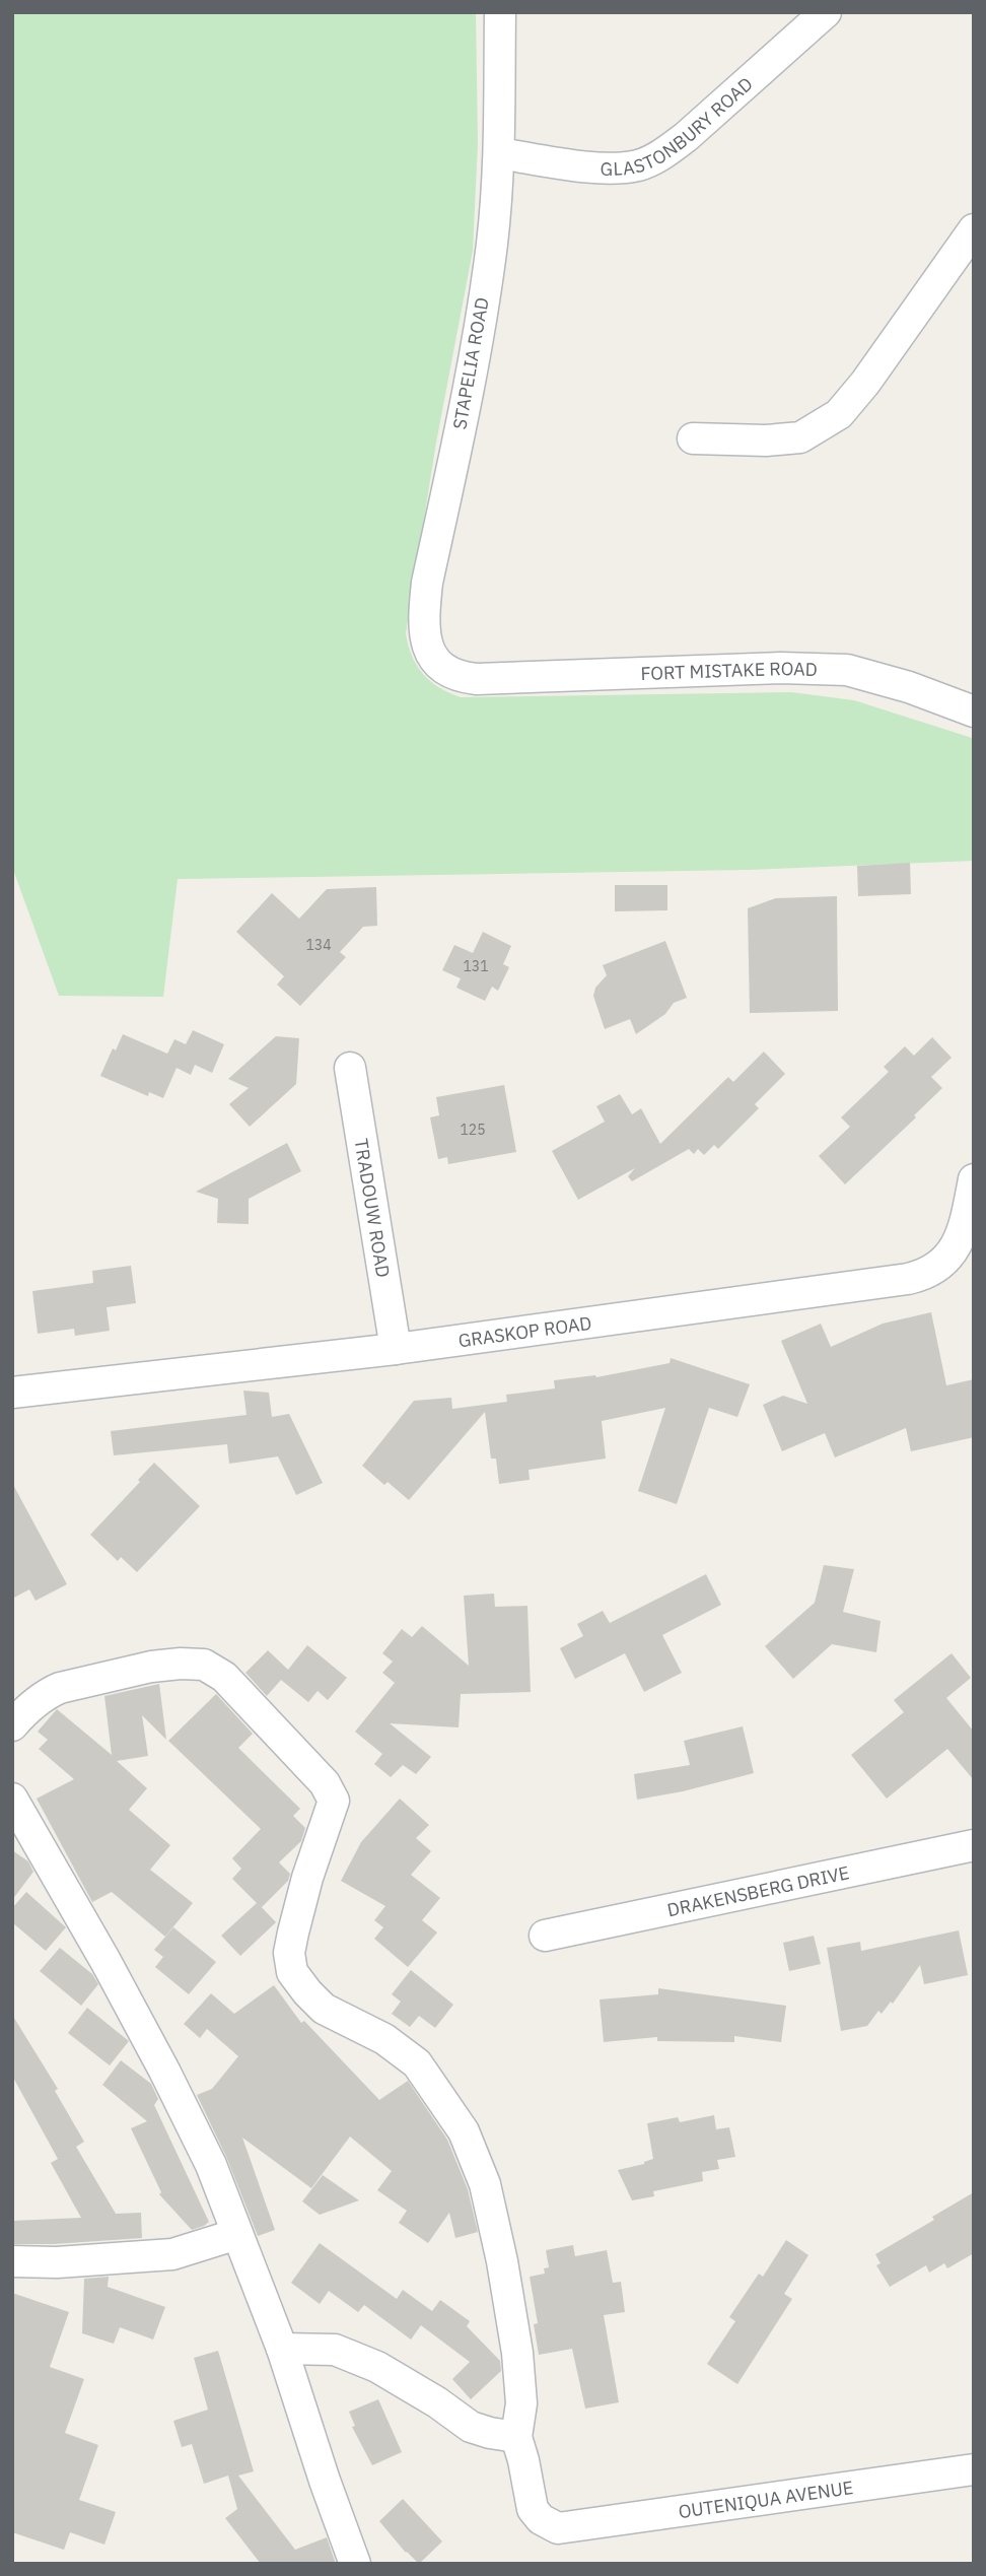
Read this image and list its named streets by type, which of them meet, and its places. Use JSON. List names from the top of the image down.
{
  "streets": {
    "street": [
      "GLASTONBURY ROAD",
      "STAPELIA ROAD",
      "FORT MISTAKE ROAD",
      "TRADOUW ROAD",
      "GRASKOP ROAD",
      "DRAKENSBERG DRIVE",
      "OUTENIQUA AVENUE"
    ]
  },
  "crossings": [
    ["GLASTONBURY ROAD", "STAPELIA ROAD"],
    ["STAPELIA ROAD", "FORT MISTAKE ROAD"],
    ["TRADOUW ROAD", "GRASKOP ROAD"]
  ],
  "house_numbers": ["134", "131", "125"]
}
